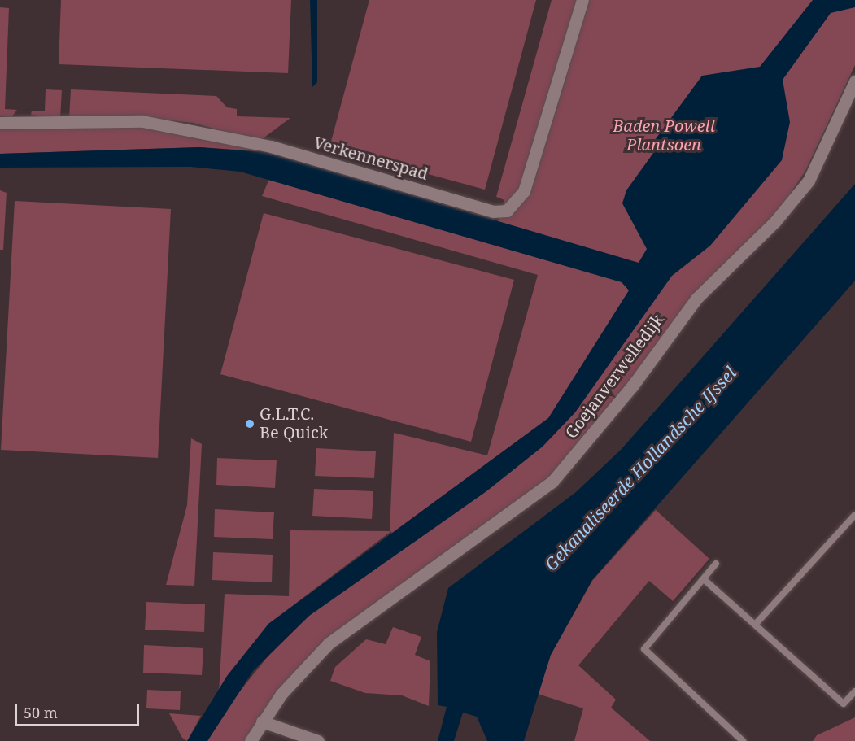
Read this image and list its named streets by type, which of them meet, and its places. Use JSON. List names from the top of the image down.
{
  "streets": {
    "street": ["Verkennerspad", "Goejanverwelledijk"]
  },
  "water": ["Gekanaliseerde Hollandsche IJssel"],
  "parks": ["Baden Powell Plantsoen"],
  "places": ["G.L.T.C. Be Quick"],
  "scale_bar": "50 m"
}
